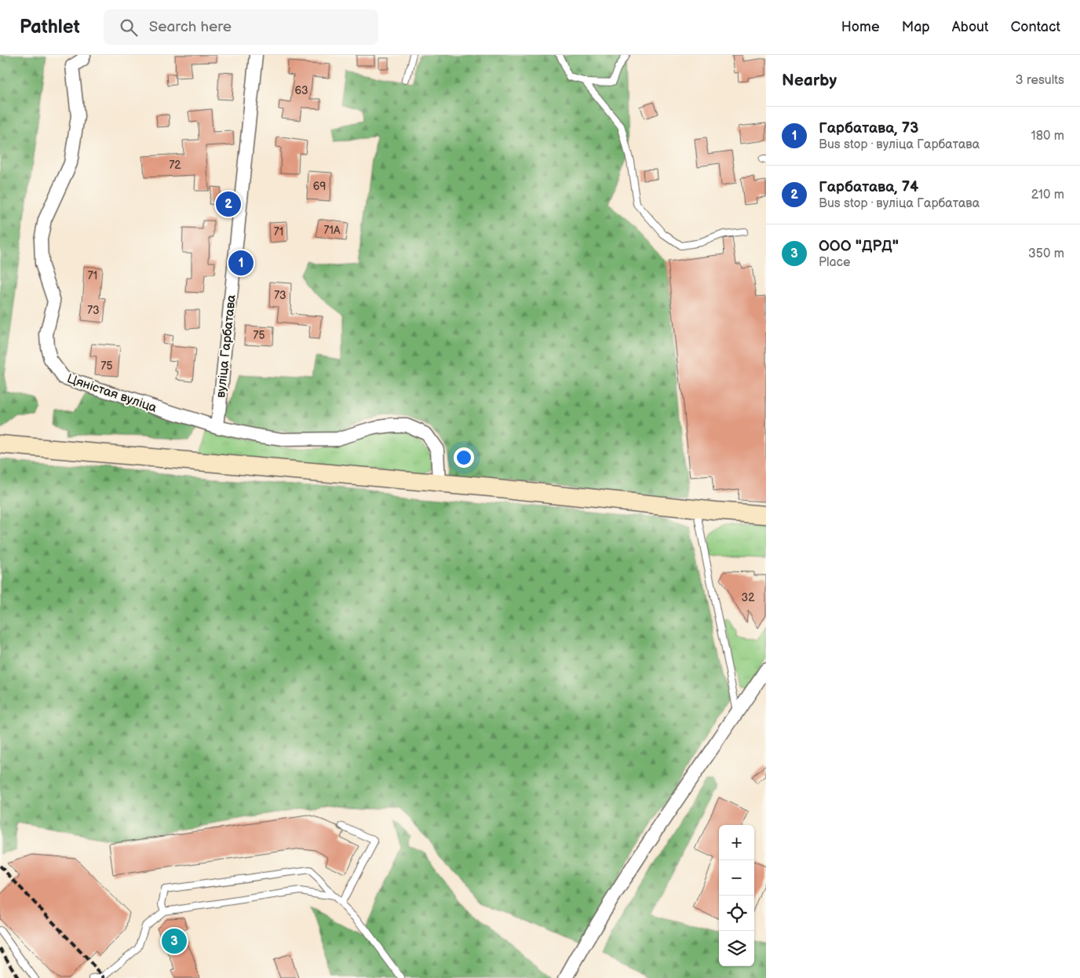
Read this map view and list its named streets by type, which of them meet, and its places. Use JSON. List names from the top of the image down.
{
  "streets": {
    "street": ["вуліца Гарбатава", "Цяністая вуліца"]
  },
  "crossings": [
    ["вуліца Гарбатава", "Цяністая вуліца"]
  ],
  "house_numbers": [
    "63",
    "72",
    "69",
    "71А",
    "71",
    "71",
    "73",
    "73",
    "75",
    "75",
    "32"
  ],
  "page": {
    "header": "Pathlet",
    "search": "Search here",
    "nav": [
      "Home",
      "Map",
      "About",
      "Contact"
    ],
    "heading": ["Nearby", "3 results"],
    "list": [
      {
        "mark": "1",
        "name": "Гарбатава, 73",
        "note": "Bus stop · вуліца Гарбатава",
        "value": "180 m"
      },
      {
        "mark": "2",
        "name": "Гарбатава, 74",
        "note": "Bus stop · вуліца Гарбатава",
        "value": "210 m"
      },
      {
        "mark": "3",
        "name": "ООО \"ДРД\"",
        "note": "Place",
        "value": "350 m"
      }
    ],
    "pins": ["2", "1", "3"],
    "map_buttons": ["+", "−"]
  }
}
